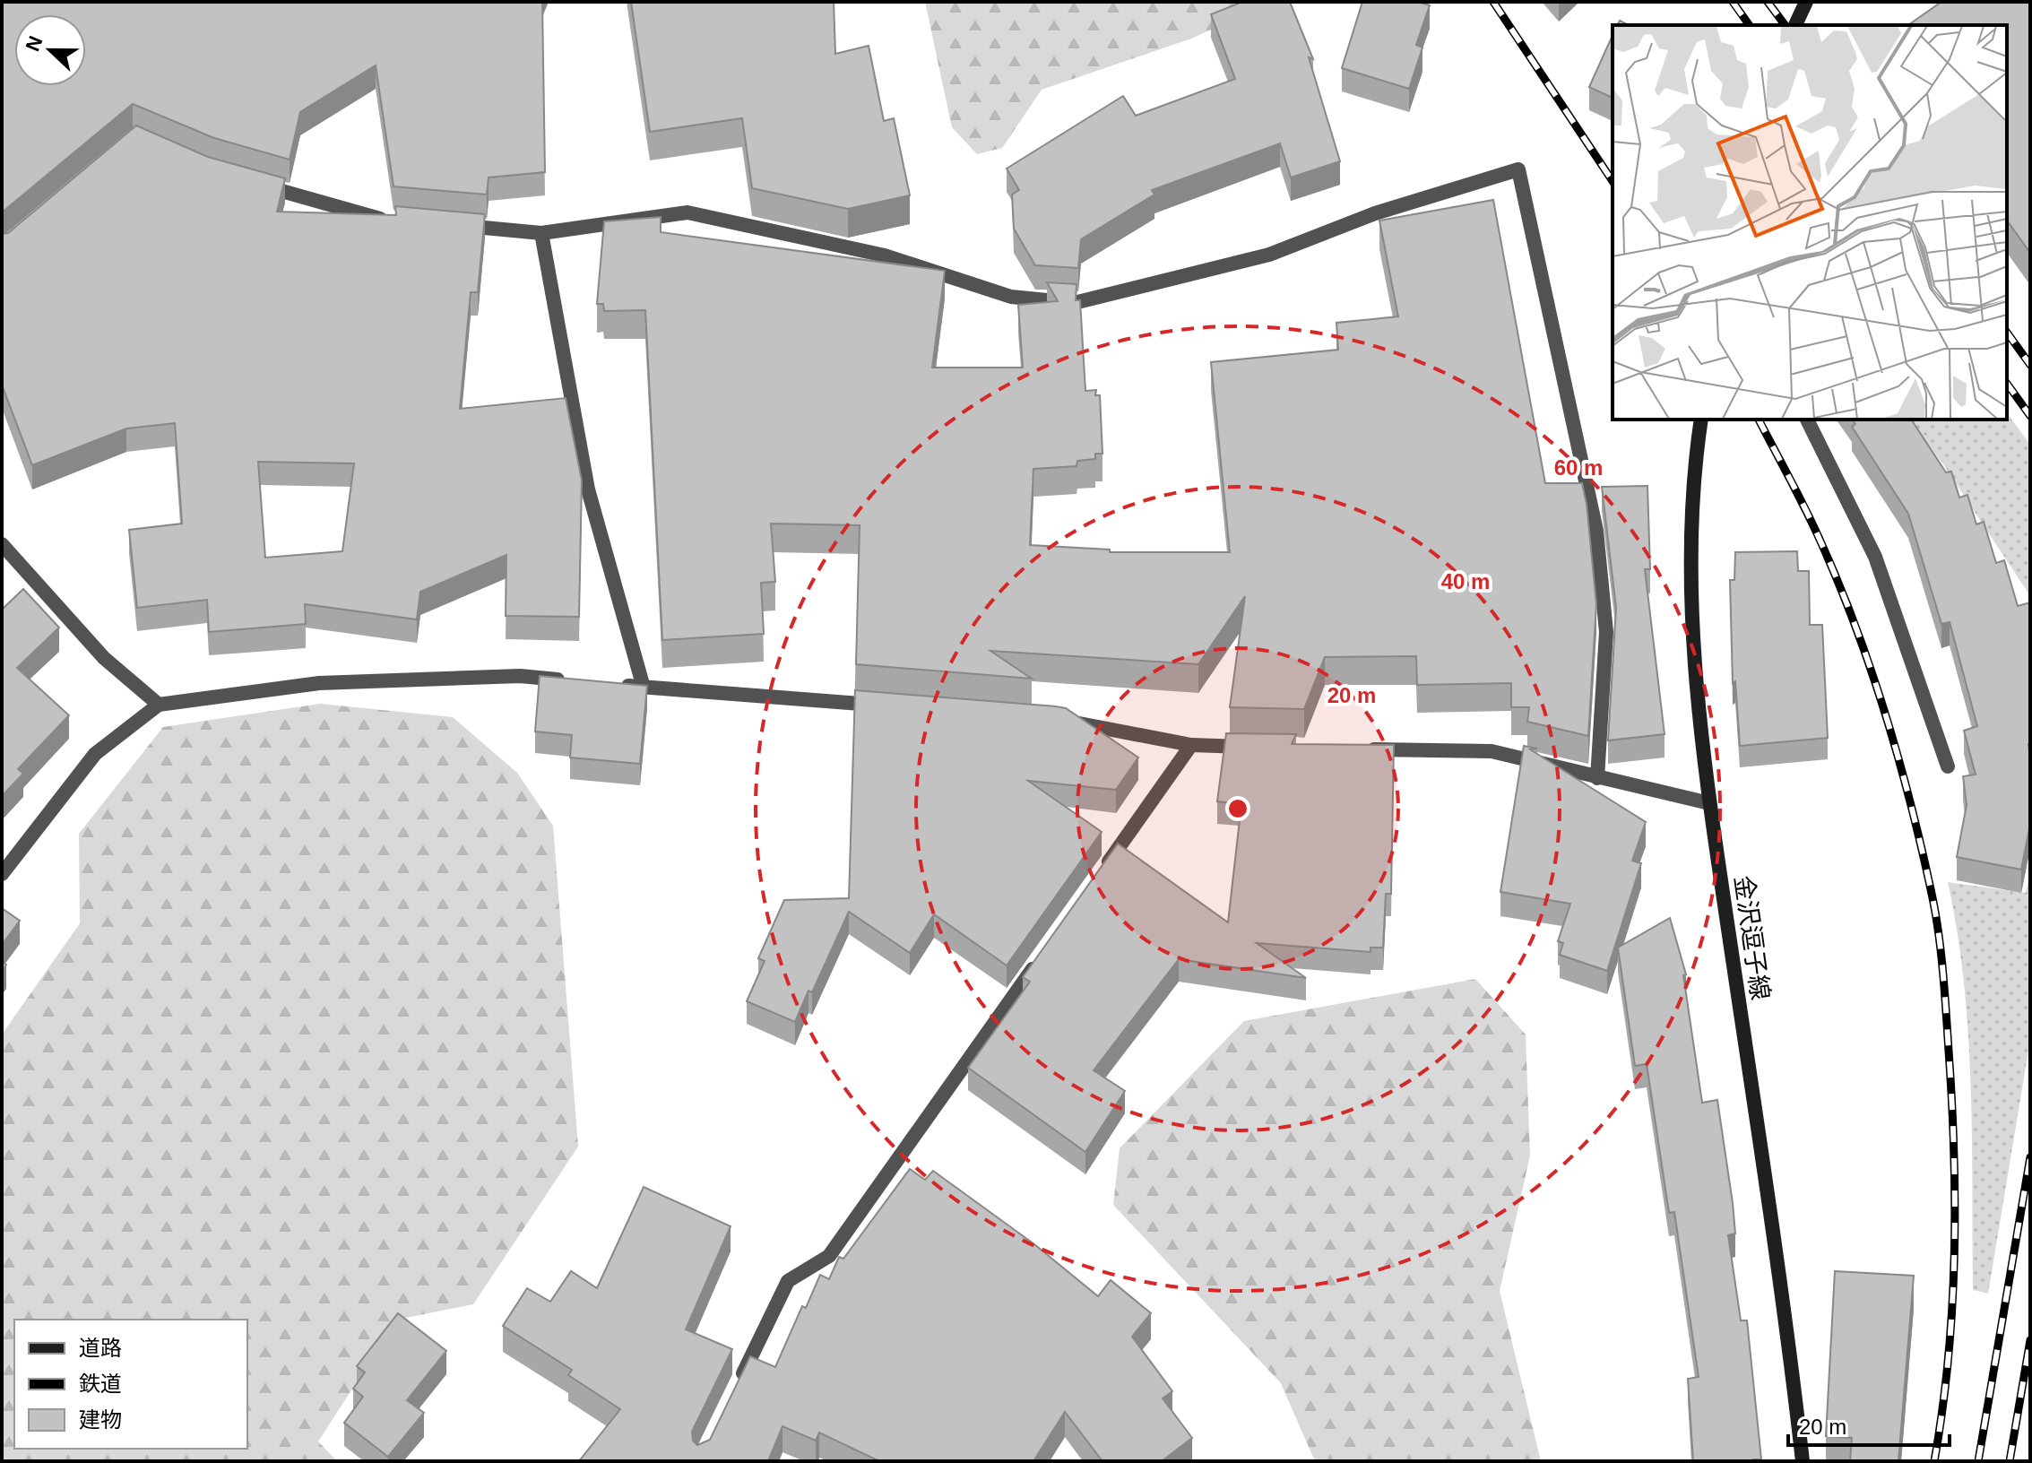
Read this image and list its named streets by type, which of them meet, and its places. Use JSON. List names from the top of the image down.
{
  "streets": {
    "main road": ["金沢逗子線"]
  },
  "legend": ["道路", "鉄道", "建物"],
  "scale_bar": "20 m",
  "north": "left",
  "rings": ["60 m", "40 m", "20 m"]
}
